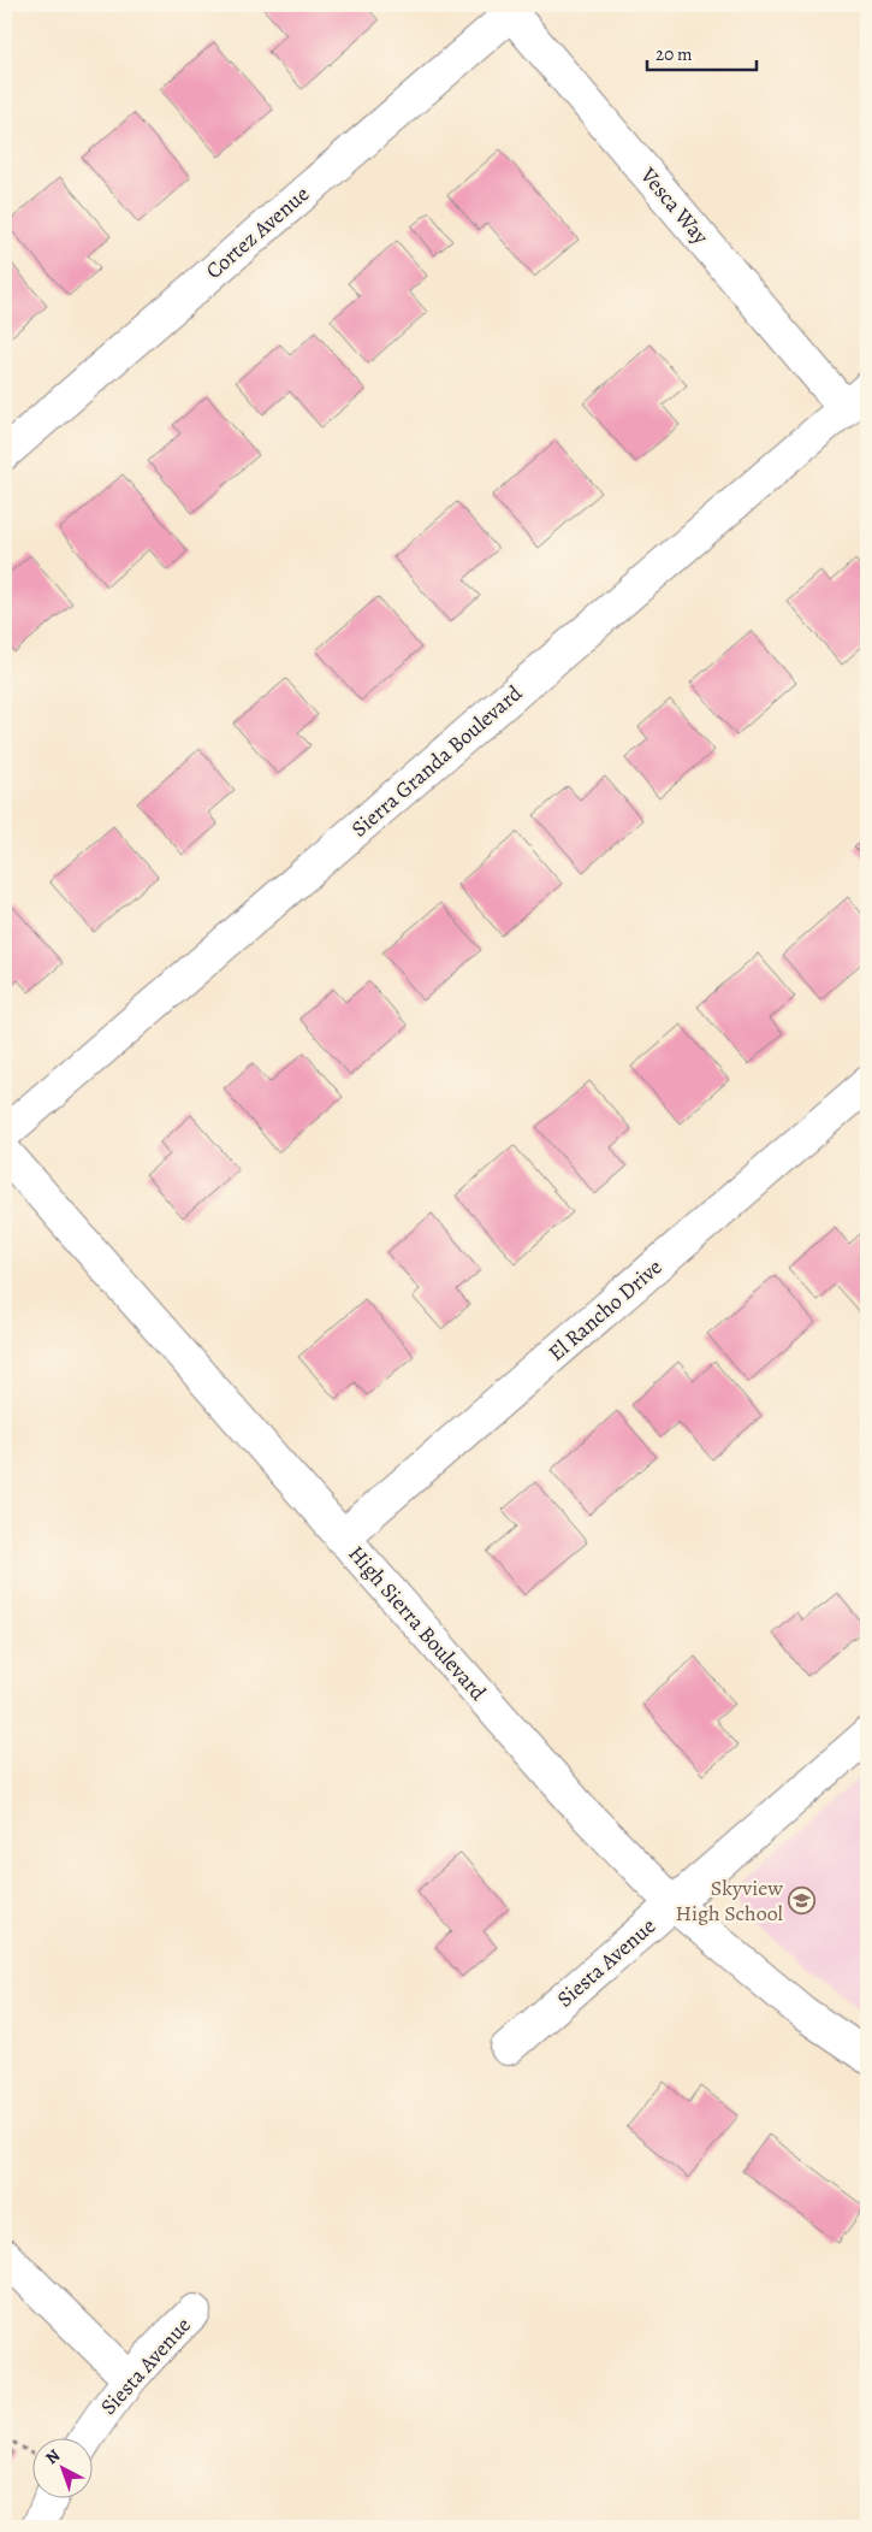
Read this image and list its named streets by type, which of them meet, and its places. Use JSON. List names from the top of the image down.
{
  "streets": {
    "street": [
      "Vesca Way",
      "Cortez Avenue",
      "Sierra Granda Boulevard",
      "El Rancho Drive",
      "High Sierra Boulevard",
      "Siesta Avenue"
    ]
  },
  "crossings": [
    ["Vesca Way", "Cortez Avenue"],
    ["Vesca Way", "Sierra Granda Boulevard"],
    ["El Rancho Drive", "High Sierra Boulevard"],
    ["High Sierra Boulevard", "Siesta Avenue"]
  ],
  "places": {
    "school or university": ["Skyview High School"]
  },
  "scale_bar": "20 m",
  "north": "top left"
}
